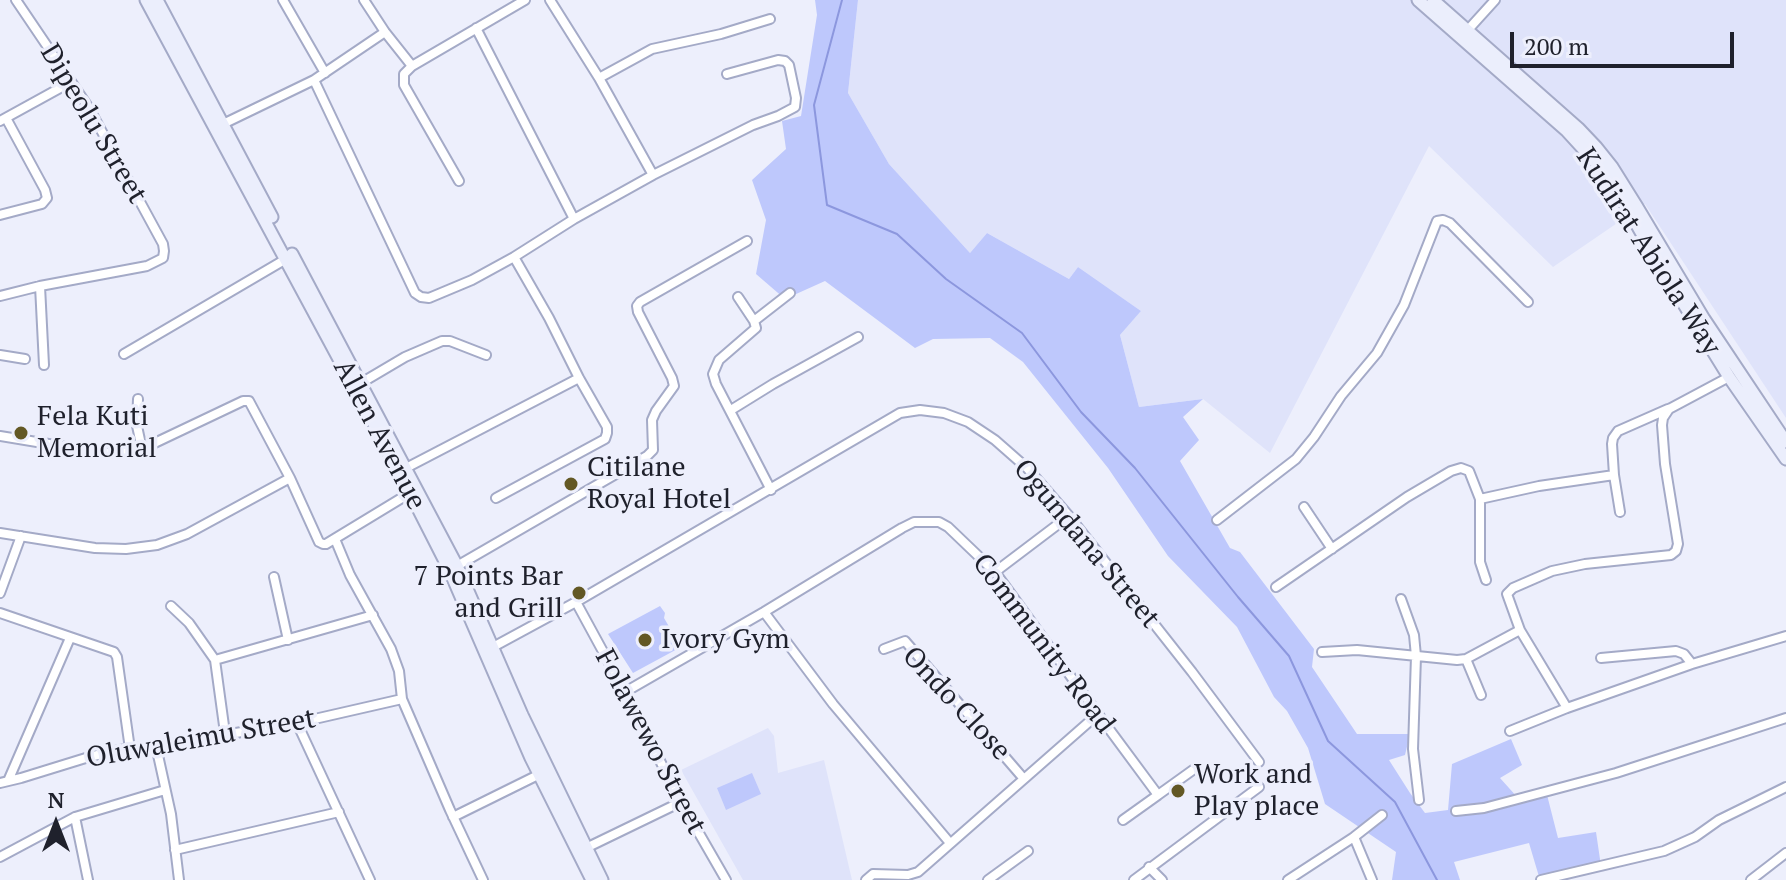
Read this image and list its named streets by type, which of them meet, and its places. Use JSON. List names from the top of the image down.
{
  "streets": {
    "main road": ["Kudirat Abiola Way", "Allen Avenue"],
    "street": [
      "Dipeolu Street",
      "Ogundana Street",
      "Community Road",
      "Ondo Close",
      "Oluwaleimu Street",
      "Folawewo Street"
    ]
  },
  "crossings": [
    ["Allen Avenue", "Ogundana Street"],
    ["Ogundana Street", "Folawewo Street"],
    ["Community Road", "Folawewo Street"]
  ],
  "places": [
    "Fela Kuti Memorial",
    "Citilane Royal Hotel",
    "7 Points Bar and Grill",
    "Ivory Gym",
    "Work and Play place"
  ],
  "scale_bar": "200 m",
  "north": "top"
}
